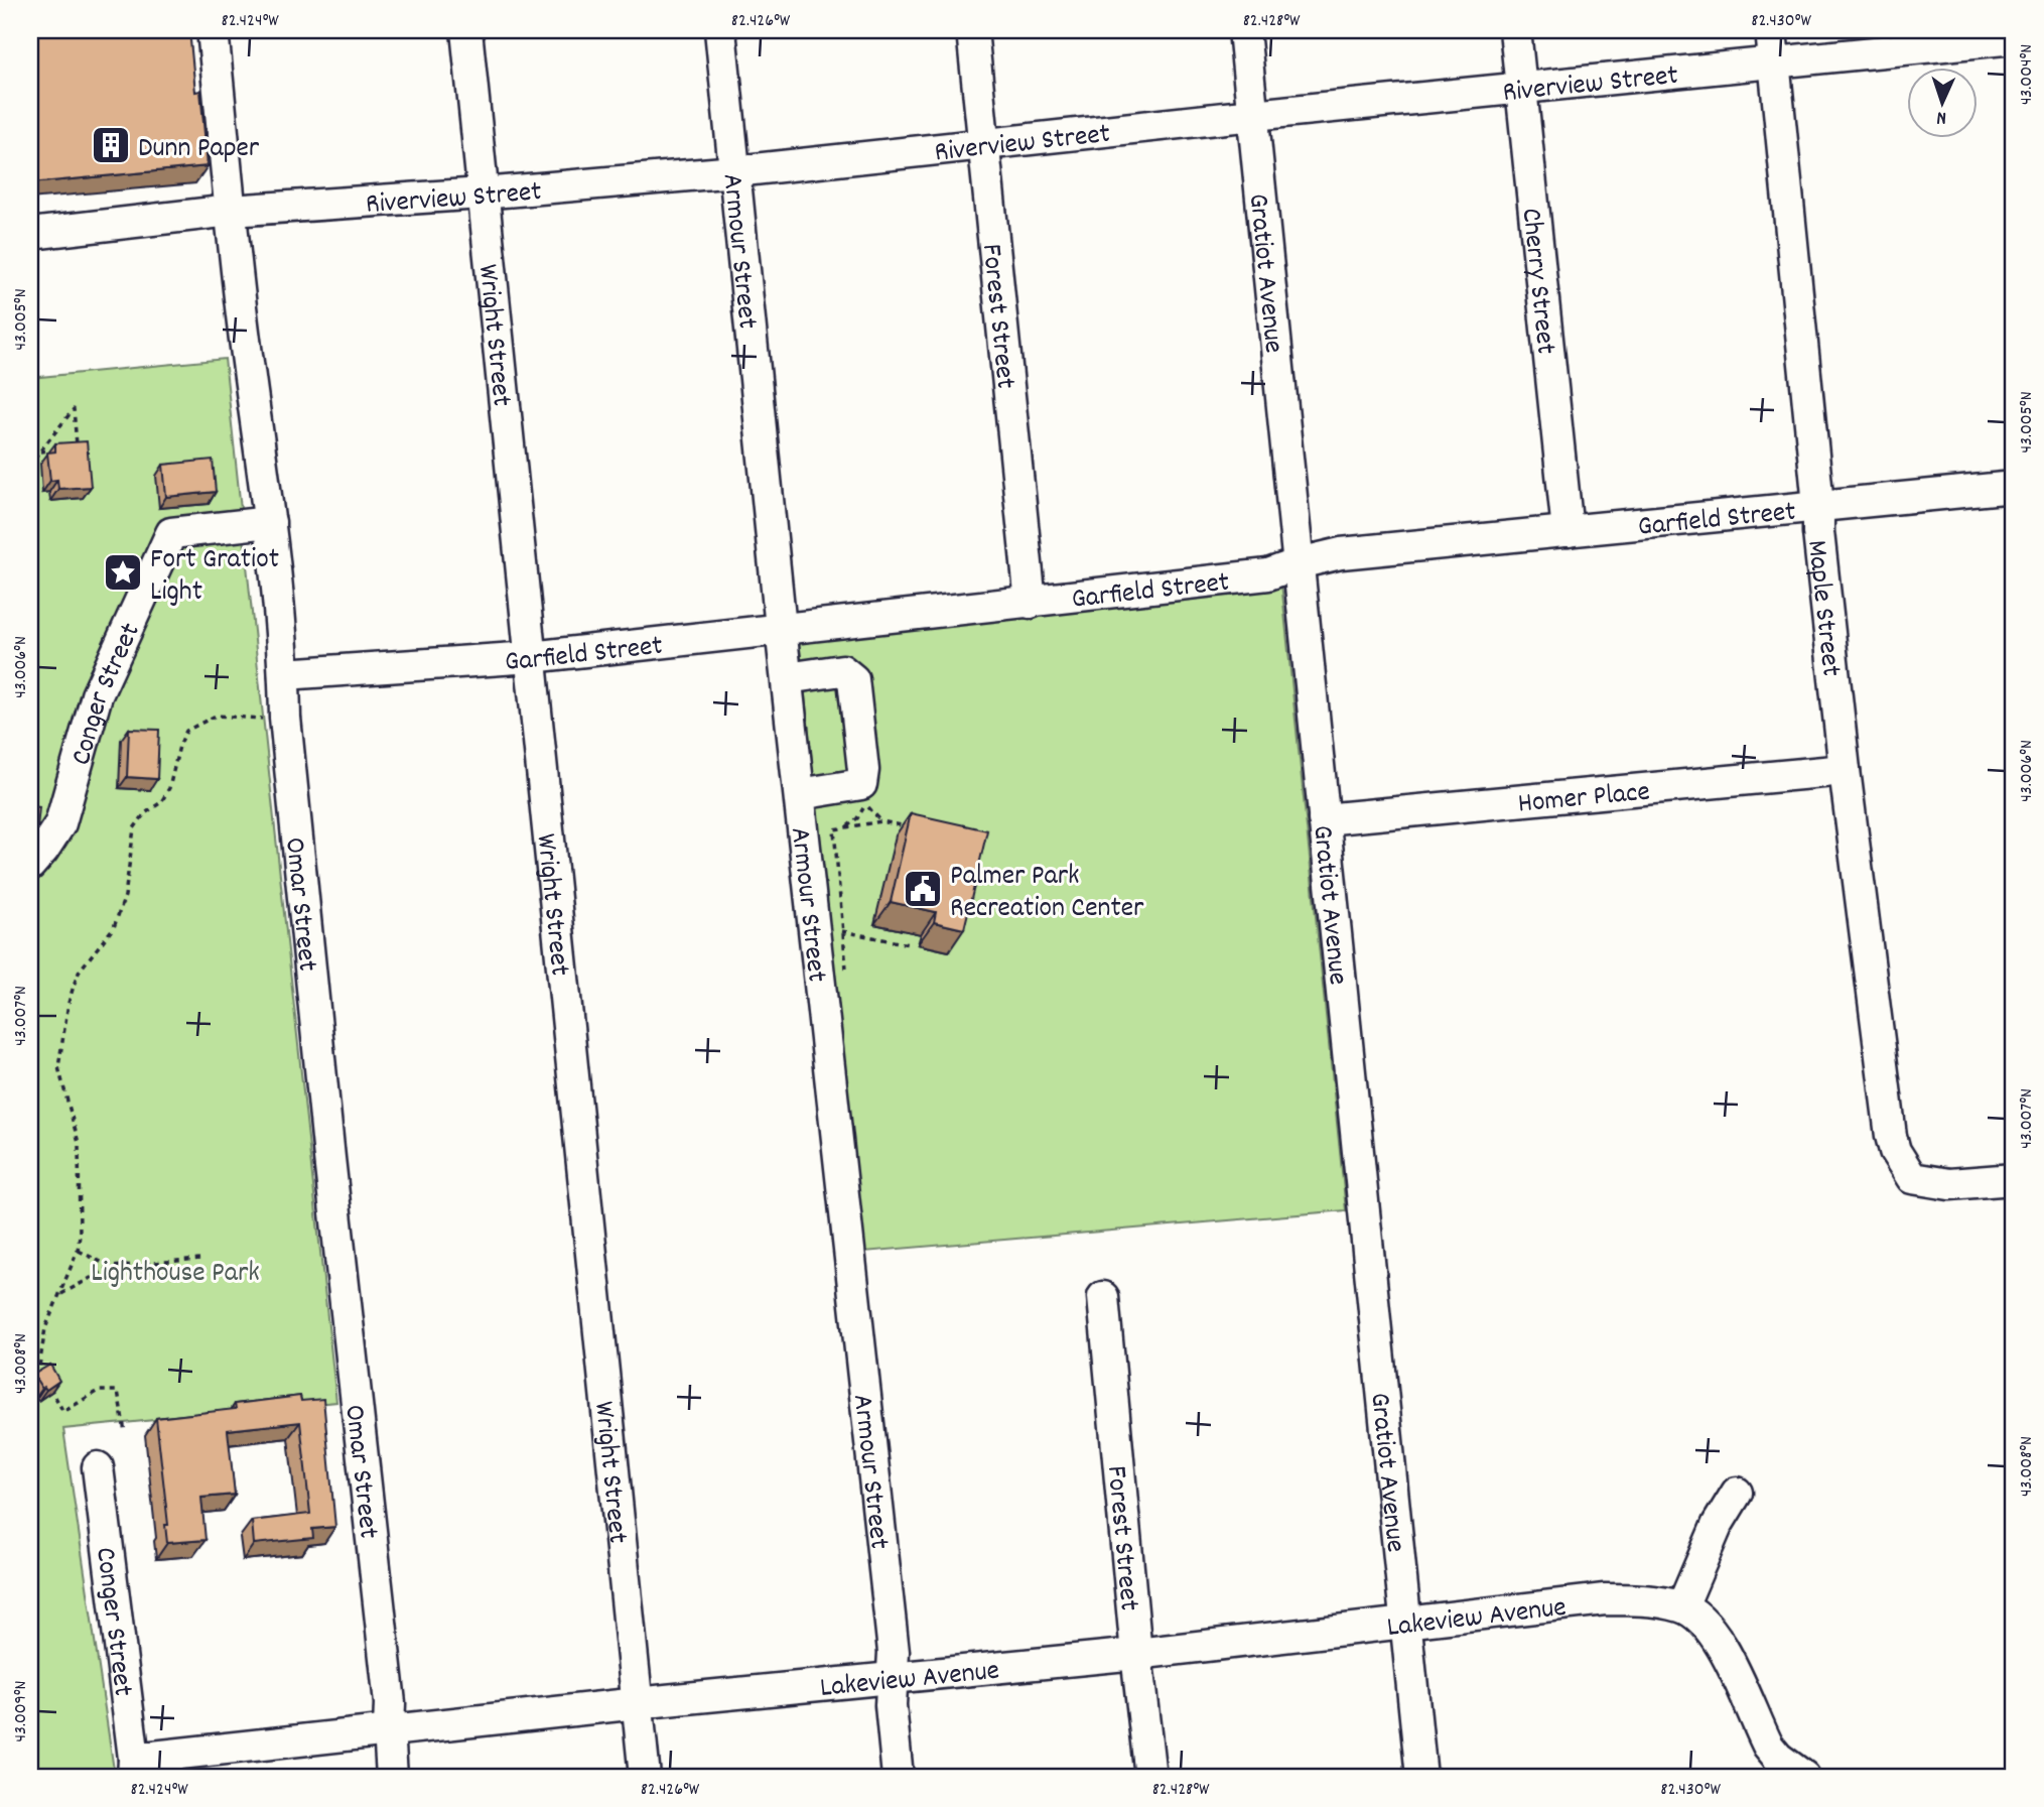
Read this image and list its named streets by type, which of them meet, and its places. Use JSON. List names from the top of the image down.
{
  "streets": {
    "street": [
      "Riverview Street",
      "Armour Street",
      "Gratiot Avenue",
      "Cherry Street",
      "Forest Street",
      "Wright Street",
      "Garfield Street",
      "Maple Street",
      "Conger Street",
      "Homer Place",
      "Omar Street",
      "Lakeview Avenue"
    ]
  },
  "crossings": [
    ["Riverview Street", "Armour Street"],
    ["Riverview Street", "Gratiot Avenue"],
    ["Riverview Street", "Cherry Street"],
    ["Riverview Street", "Forest Street"],
    ["Riverview Street", "Wright Street"],
    ["Riverview Street", "Maple Street"],
    ["Riverview Street", "Omar Street"],
    ["Armour Street", "Garfield Street"],
    ["Armour Street", "Lakeview Avenue"],
    ["Gratiot Avenue", "Garfield Street"],
    ["Gratiot Avenue", "Homer Place"],
    ["Gratiot Avenue", "Lakeview Avenue"],
    ["Cherry Street", "Garfield Street"],
    ["Forest Street", "Garfield Street"],
    ["Forest Street", "Lakeview Avenue"],
    ["Wright Street", "Garfield Street"],
    ["Wright Street", "Lakeview Avenue"],
    ["Garfield Street", "Maple Street"],
    ["Garfield Street", "Omar Street"],
    ["Maple Street", "Homer Place"],
    ["Conger Street", "Omar Street"],
    ["Conger Street", "Lakeview Avenue"],
    ["Omar Street", "Lakeview Avenue"]
  ],
  "parks": ["Lighthouse Park"],
  "places": {
    "building": ["Dunn Paper"],
    "place": ["Fort Gratiot Light"],
    "public building": ["Palmer Park Recreation Center"]
  },
  "north": "bottom",
  "coordinates": [
    "82.424°W",
    "82.426°W",
    "82.428°W",
    "82.430°W",
    "43.004°N",
    "43.005°N",
    "43.006°N",
    "43.007°N",
    "43.008°N",
    "43.009°N"
  ]
}
